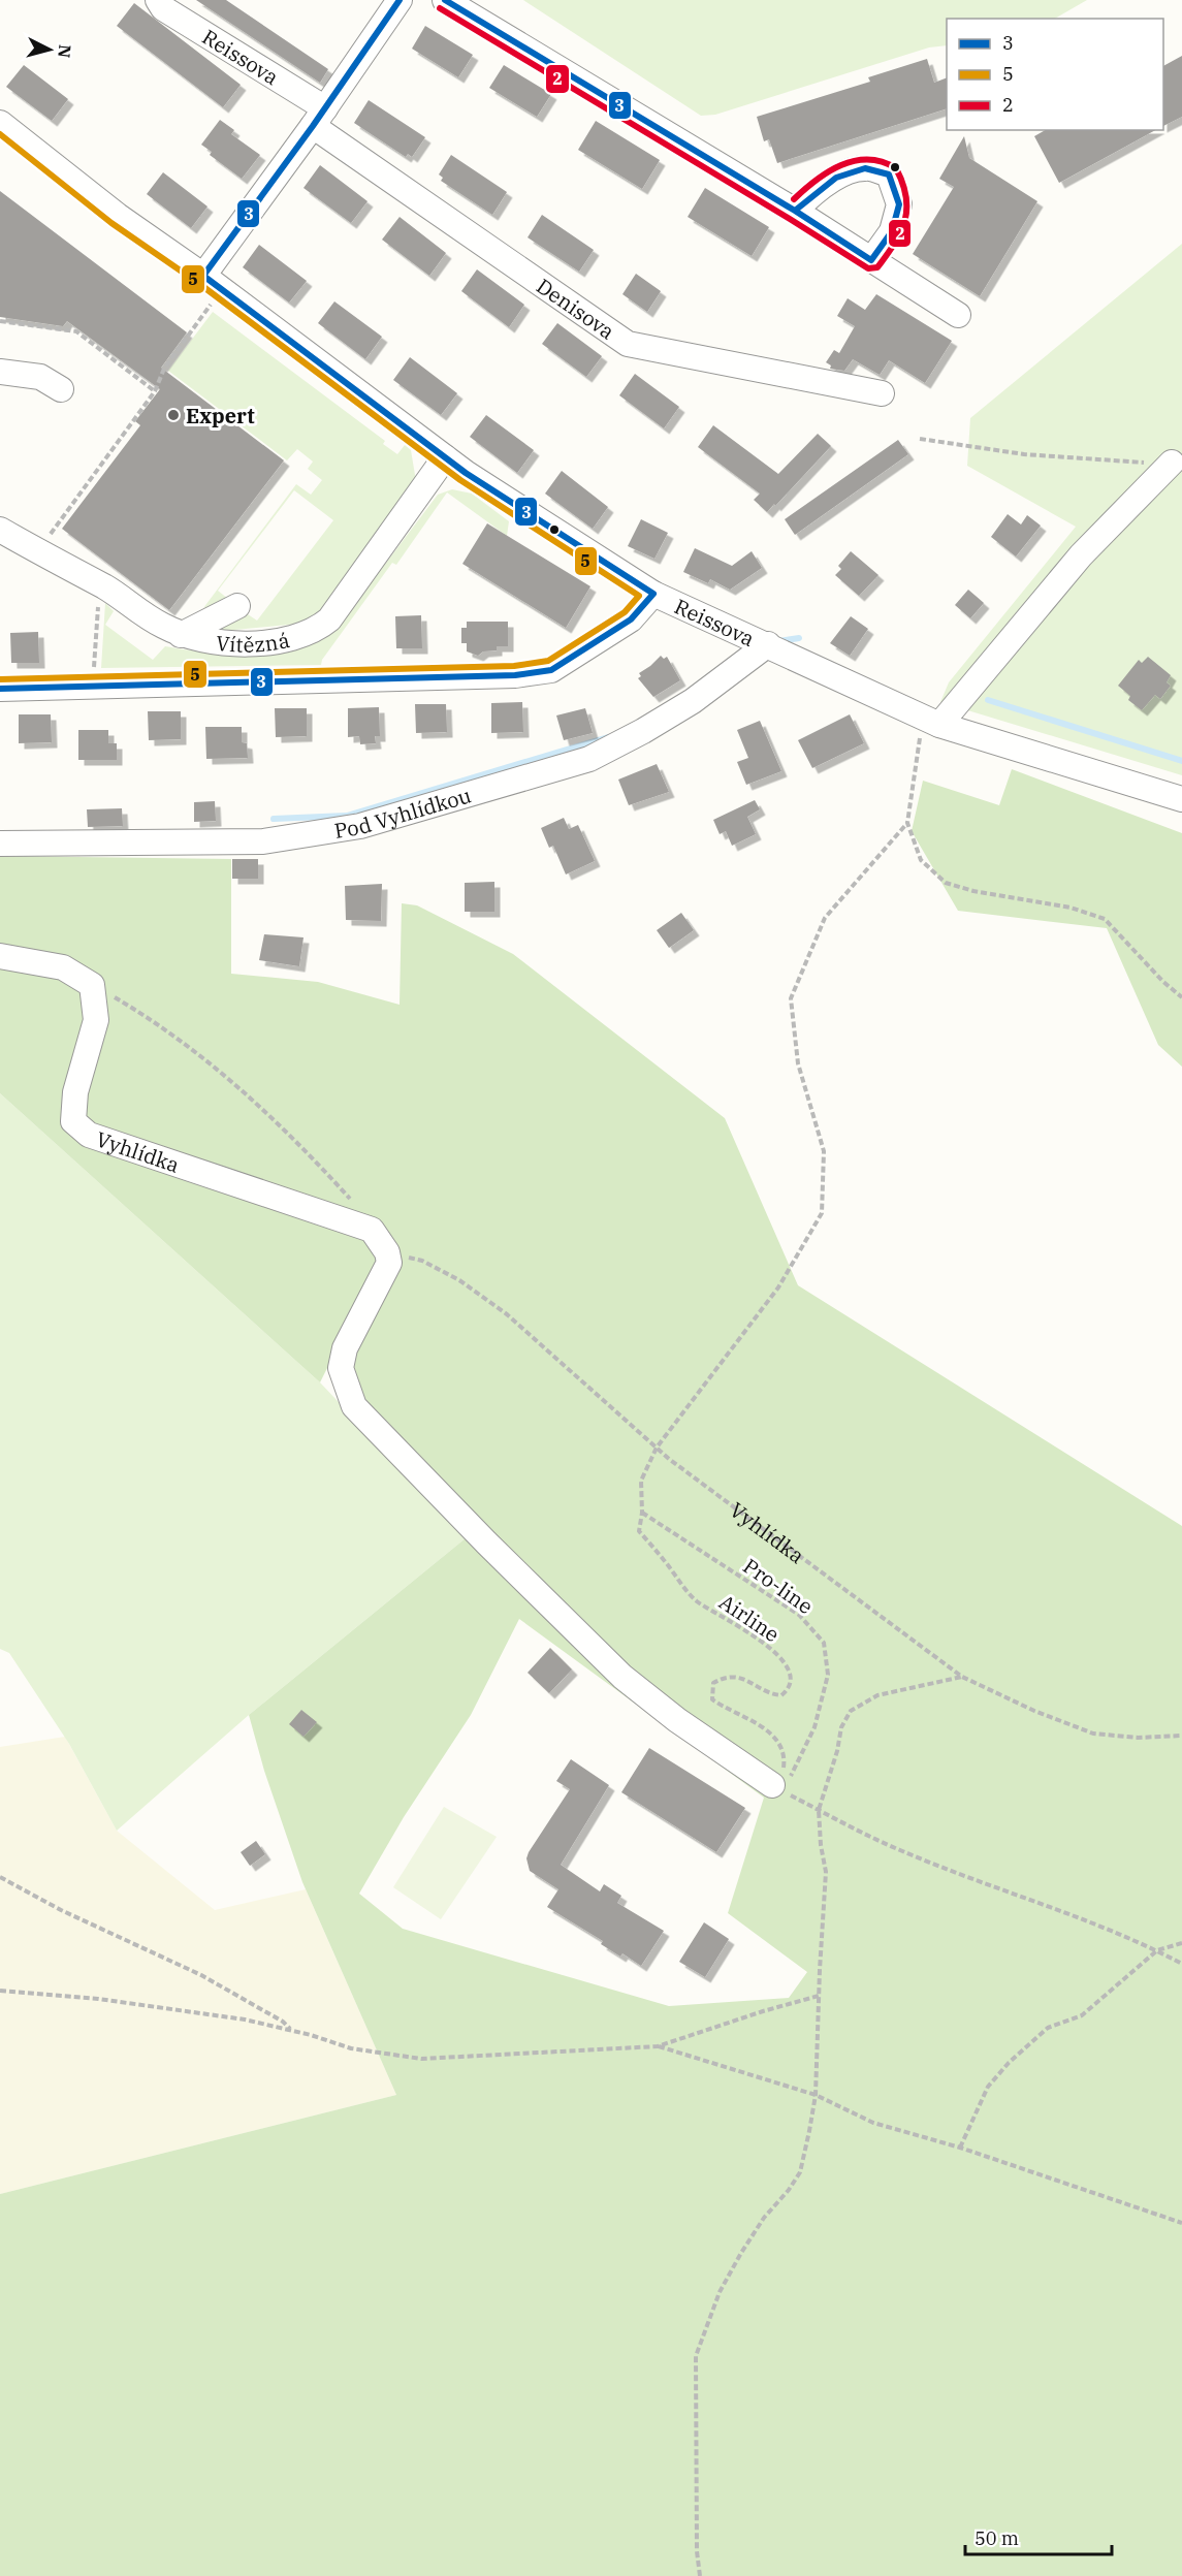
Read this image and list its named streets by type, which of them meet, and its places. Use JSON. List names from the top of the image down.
{
  "streets": {
    "street": [
      "Reissova",
      "Denisova",
      "Vítězná",
      "Pod Vyhlídkou",
      "Vyhlídka"
    ],
    "path": ["Pro-line", "Airline"]
  },
  "crossings": [
    ["Reissova", "Denisova"],
    ["Reissova", "Vítězná"],
    ["Reissova", "Pod Vyhlídkou"],
    ["Pro-line", "Airline"]
  ],
  "places": ["Expert"],
  "lines": ["transit line 3", "transit line 2", "transit line 5"],
  "legend": ["3", "5", "2"],
  "scale_bar": "50 m",
  "north": "right"
}
